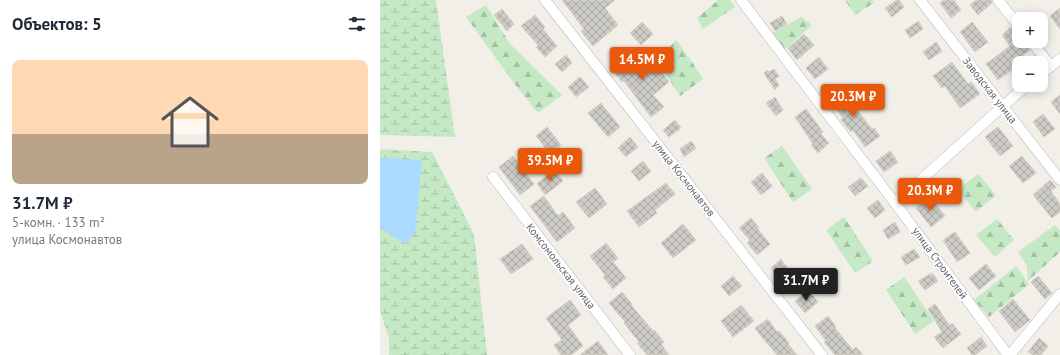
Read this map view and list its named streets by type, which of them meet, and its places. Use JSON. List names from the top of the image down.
{
  "streets": {
    "street": [
      "Заводская улица",
      "улица Космонавтов",
      "улица Строителей",
      "Комсомольская улица"
    ]
  },
  "page": {
    "heading": "Объектов: 5",
    "map_buttons": ["+", "−"],
    "price": [
      "14.5M ₽",
      "20.3M ₽",
      "39.5M ₽",
      "20.3M ₽",
      "31.7M ₽"
    ],
    "list": [
      {
        "name": "31.7M ₽",
        "note": "5-комн. · 133 m² · улица Космонавтов"
      }
    ]
  }
}
